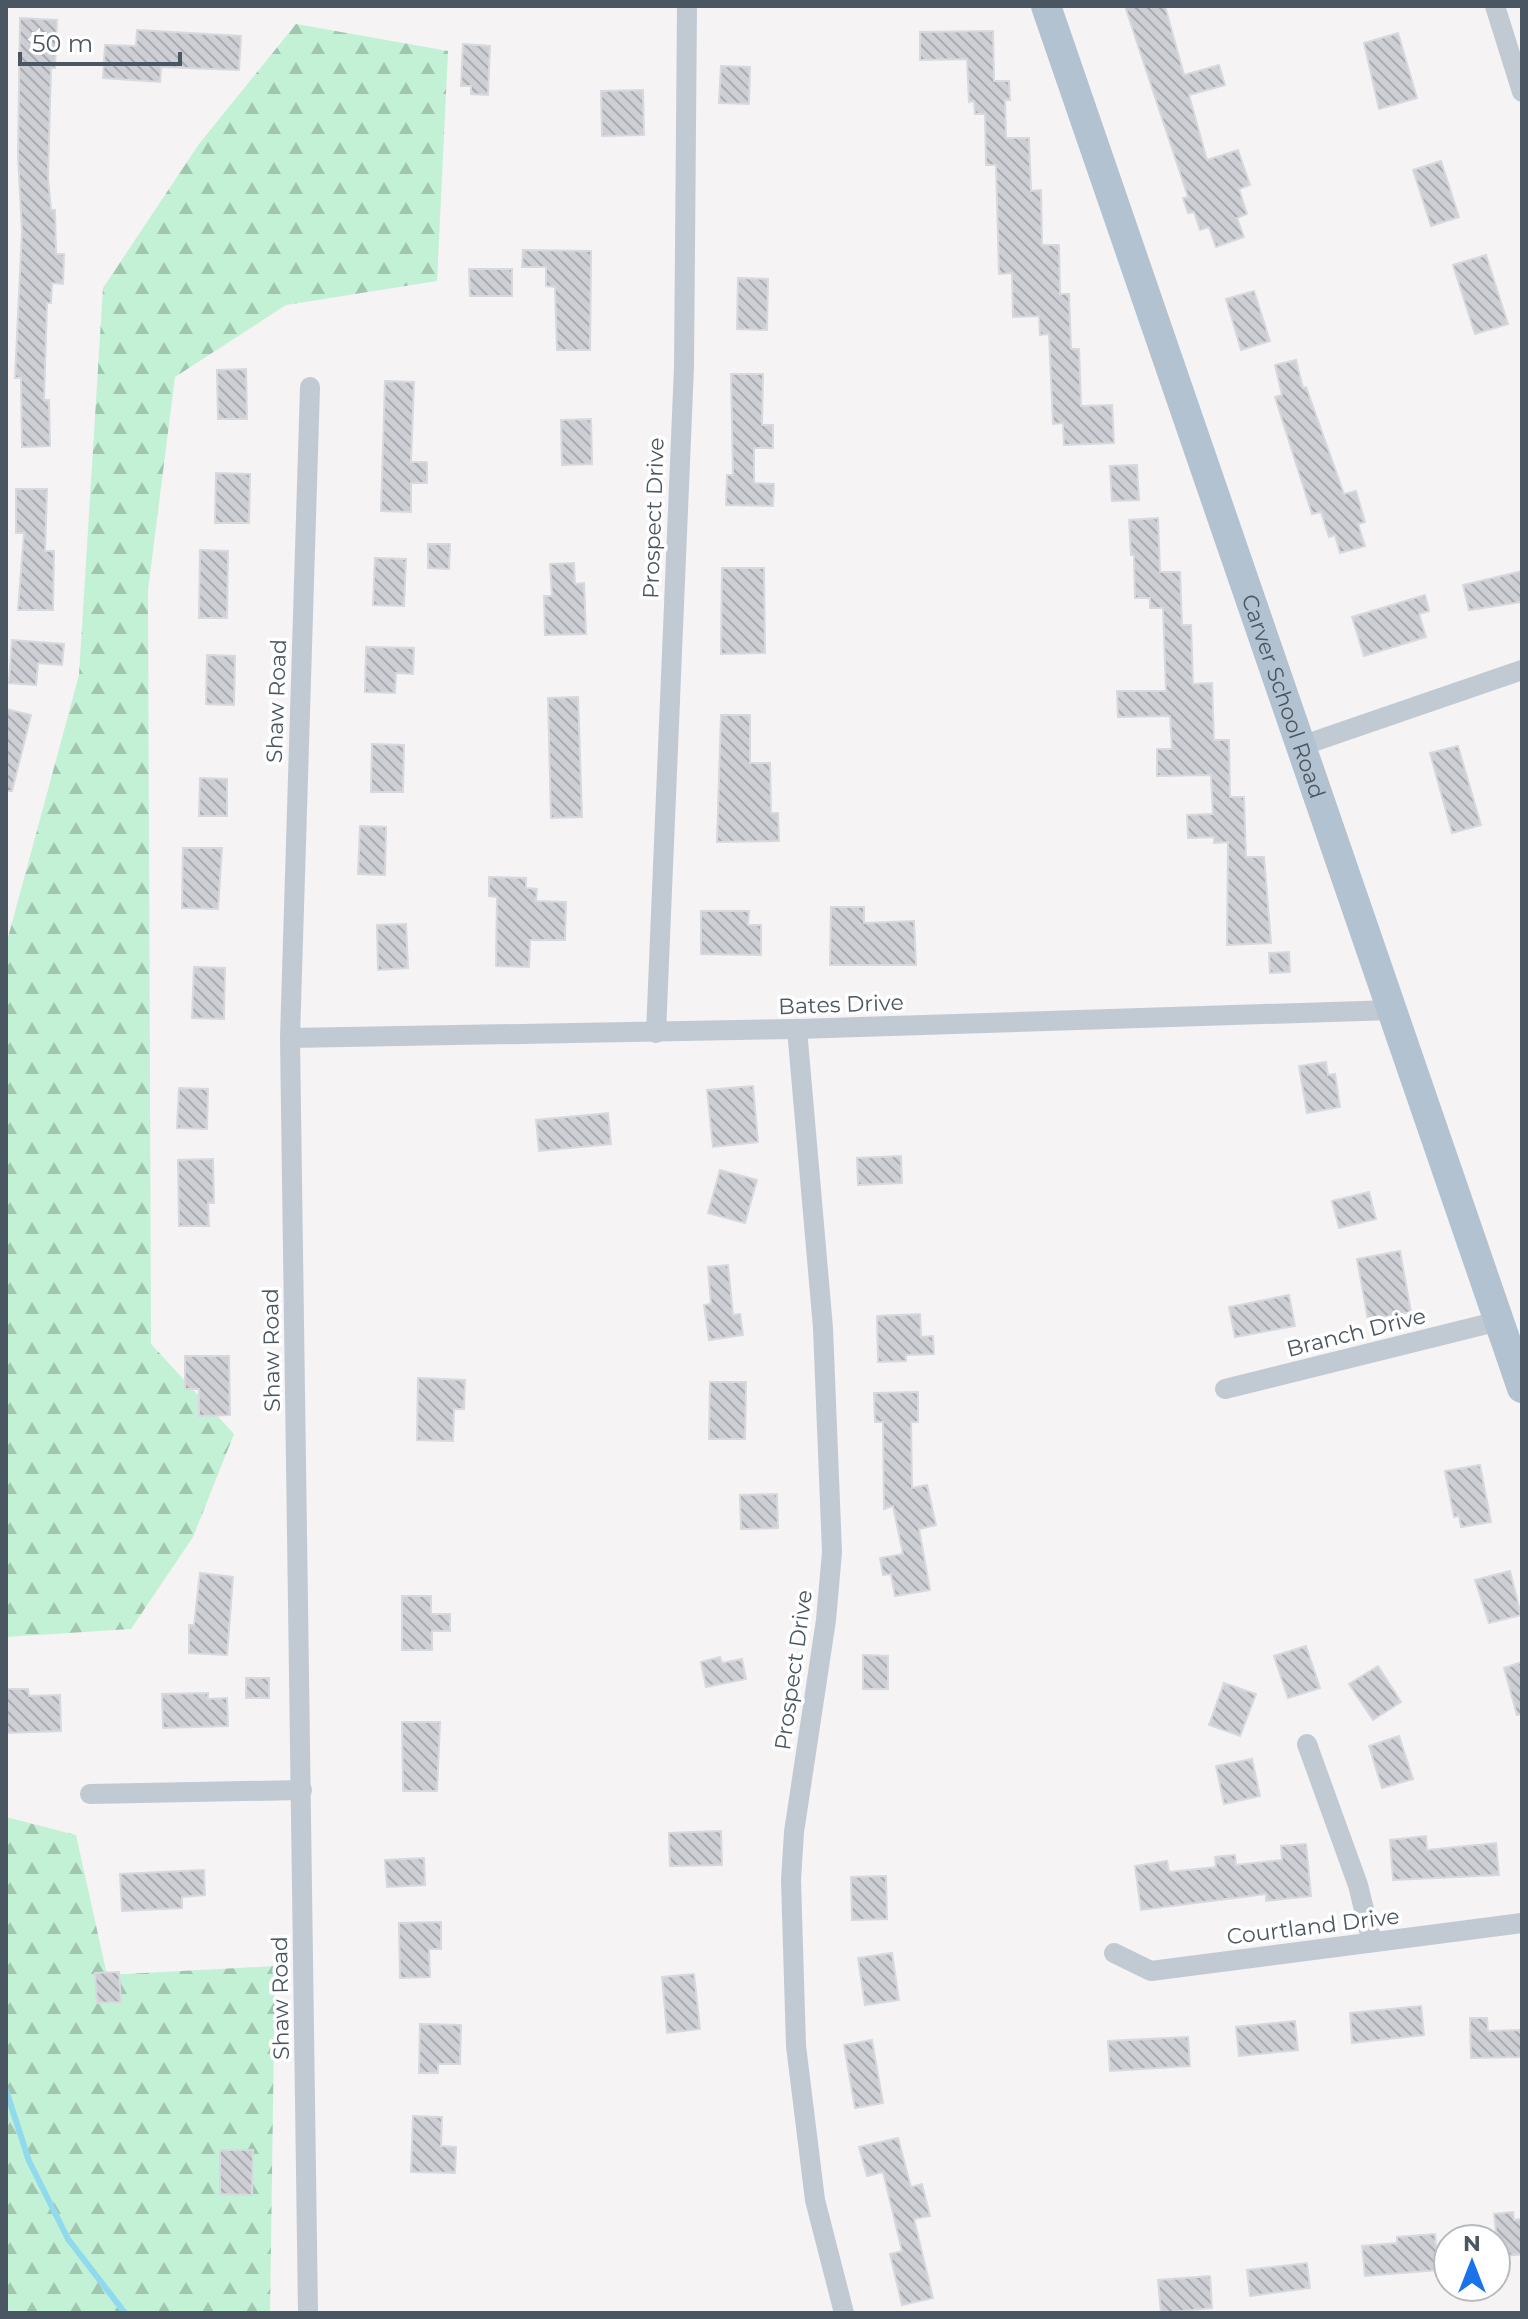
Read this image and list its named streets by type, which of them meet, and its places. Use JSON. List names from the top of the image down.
{
  "streets": {
    "main road": ["Carver School Road"],
    "street": [
      "Prospect Drive",
      "Shaw Road",
      "Bates Drive",
      "Branch Drive",
      "Courtland Drive"
    ]
  },
  "crossings": [
    ["Prospect Drive", "Bates Drive"],
    ["Carver School Road", "Bates Drive"],
    ["Carver School Road", "Branch Drive"],
    ["Shaw Road", "Bates Drive"]
  ],
  "scale_bar": "50 m",
  "north": "top"
}
